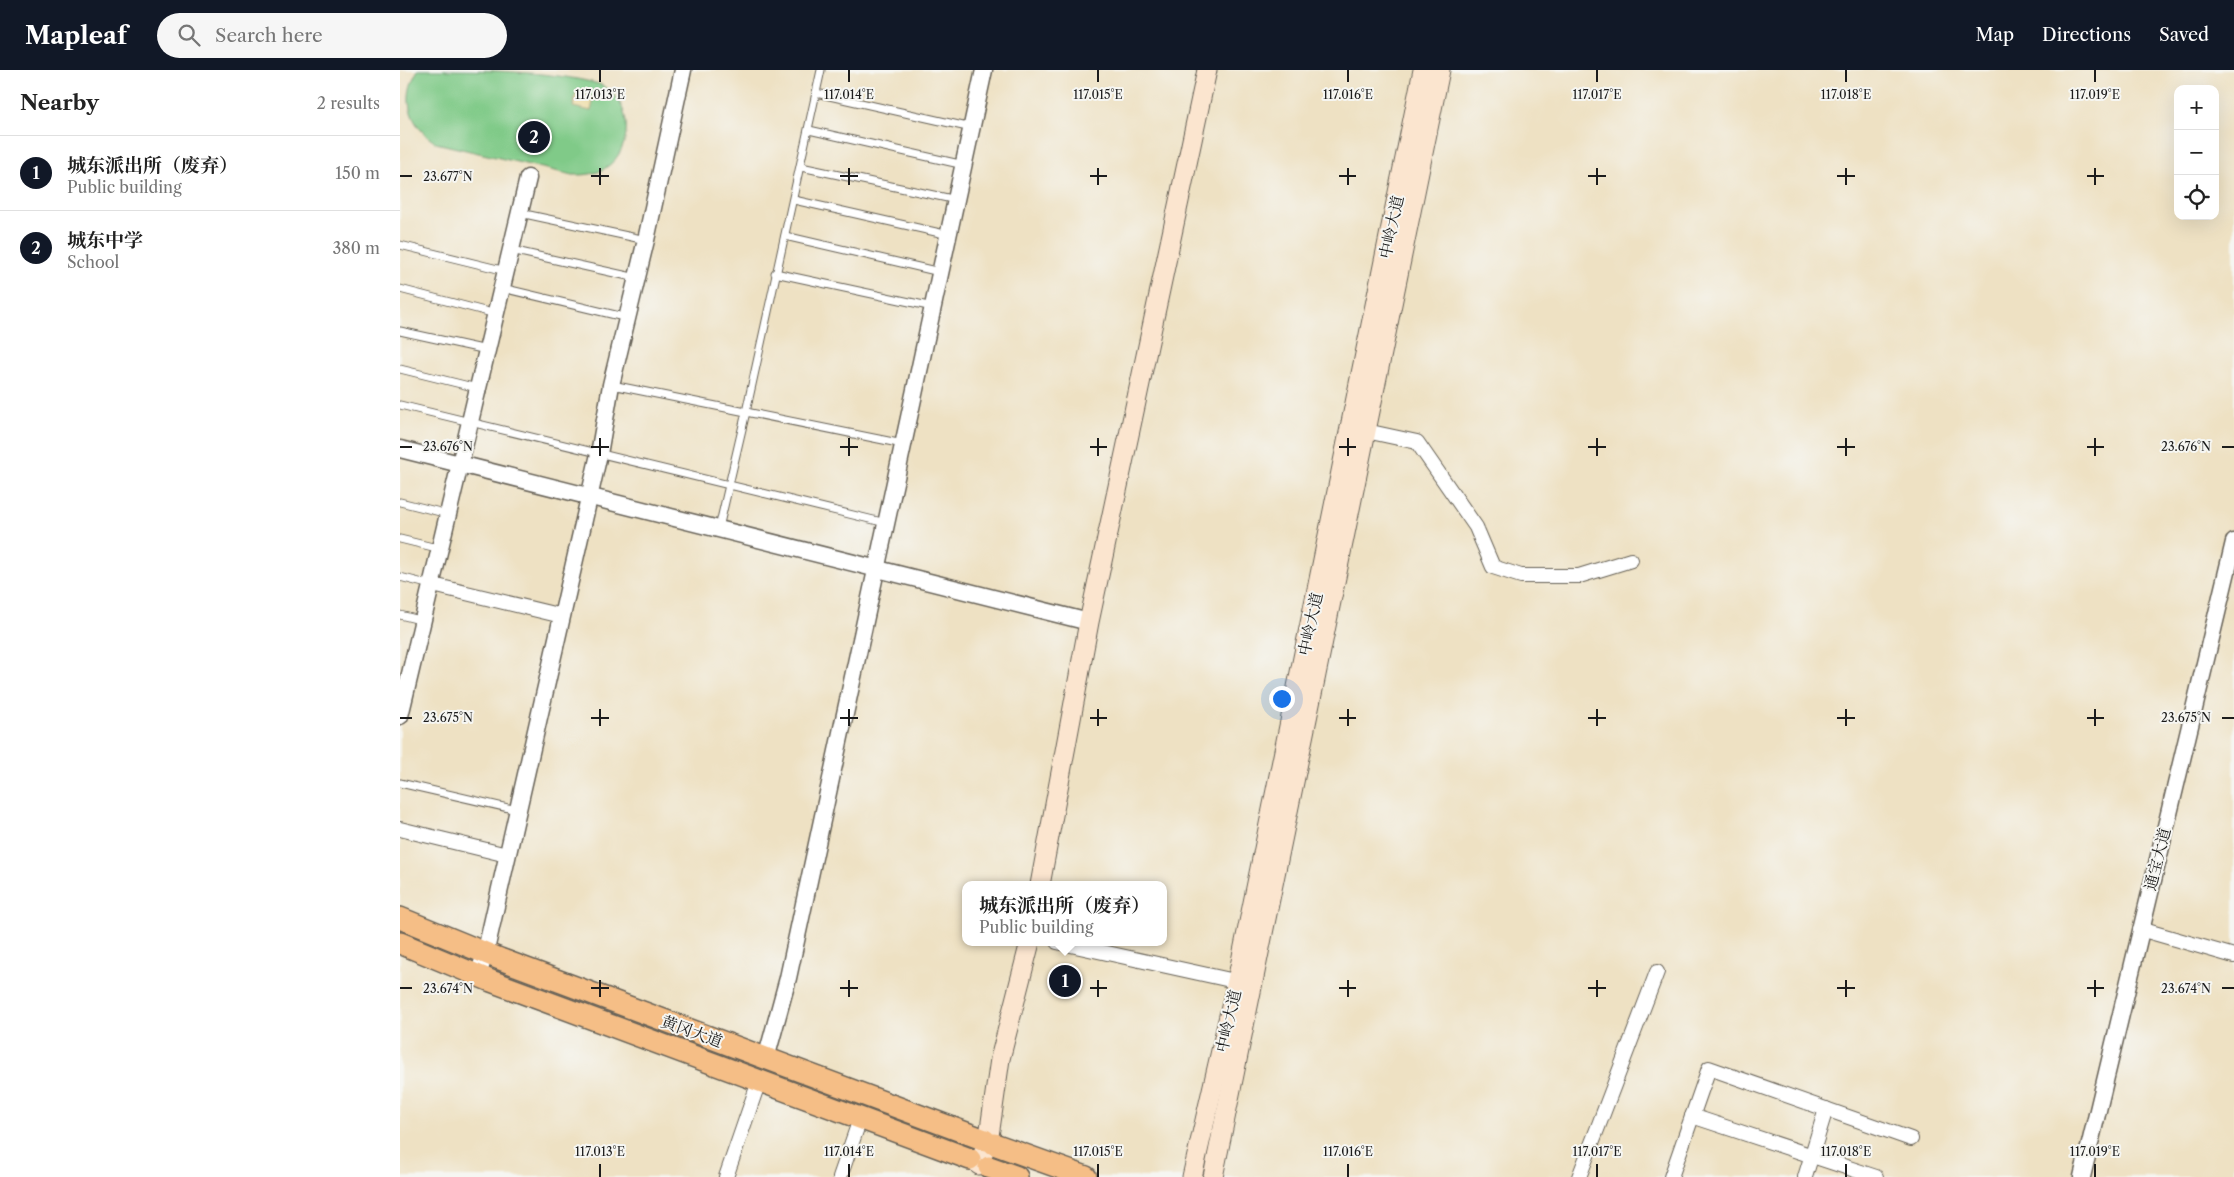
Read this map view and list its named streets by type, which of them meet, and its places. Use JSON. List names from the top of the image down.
{
  "streets": {
    "main road": ["中岭大道", "黄冈大道"],
    "street": ["通宝大道"]
  },
  "page": {
    "header": "Mapleaf",
    "search": "Search here",
    "nav": ["Map", "Directions", "Saved"],
    "heading": ["Nearby", "2 results"],
    "map_buttons": ["+", "−"],
    "pins": ["2", "1"],
    "list": [
      {
        "mark": "1",
        "name": "城东派出所（废弃）",
        "note": "Public building",
        "value": "150 m"
      },
      {
        "mark": "2",
        "name": "城东中学",
        "note": "School",
        "value": "380 m"
      }
    ],
    "popup": ["城东派出所（废弃）", "Public building"]
  },
  "coordinates": [
    "117.013°E",
    "117.014°E",
    "117.015°E",
    "117.016°E",
    "117.017°E",
    "117.018°E",
    "117.019°E",
    "23.677°N",
    "23.676°N",
    "23.675°N",
    "23.674°N"
  ]
}
